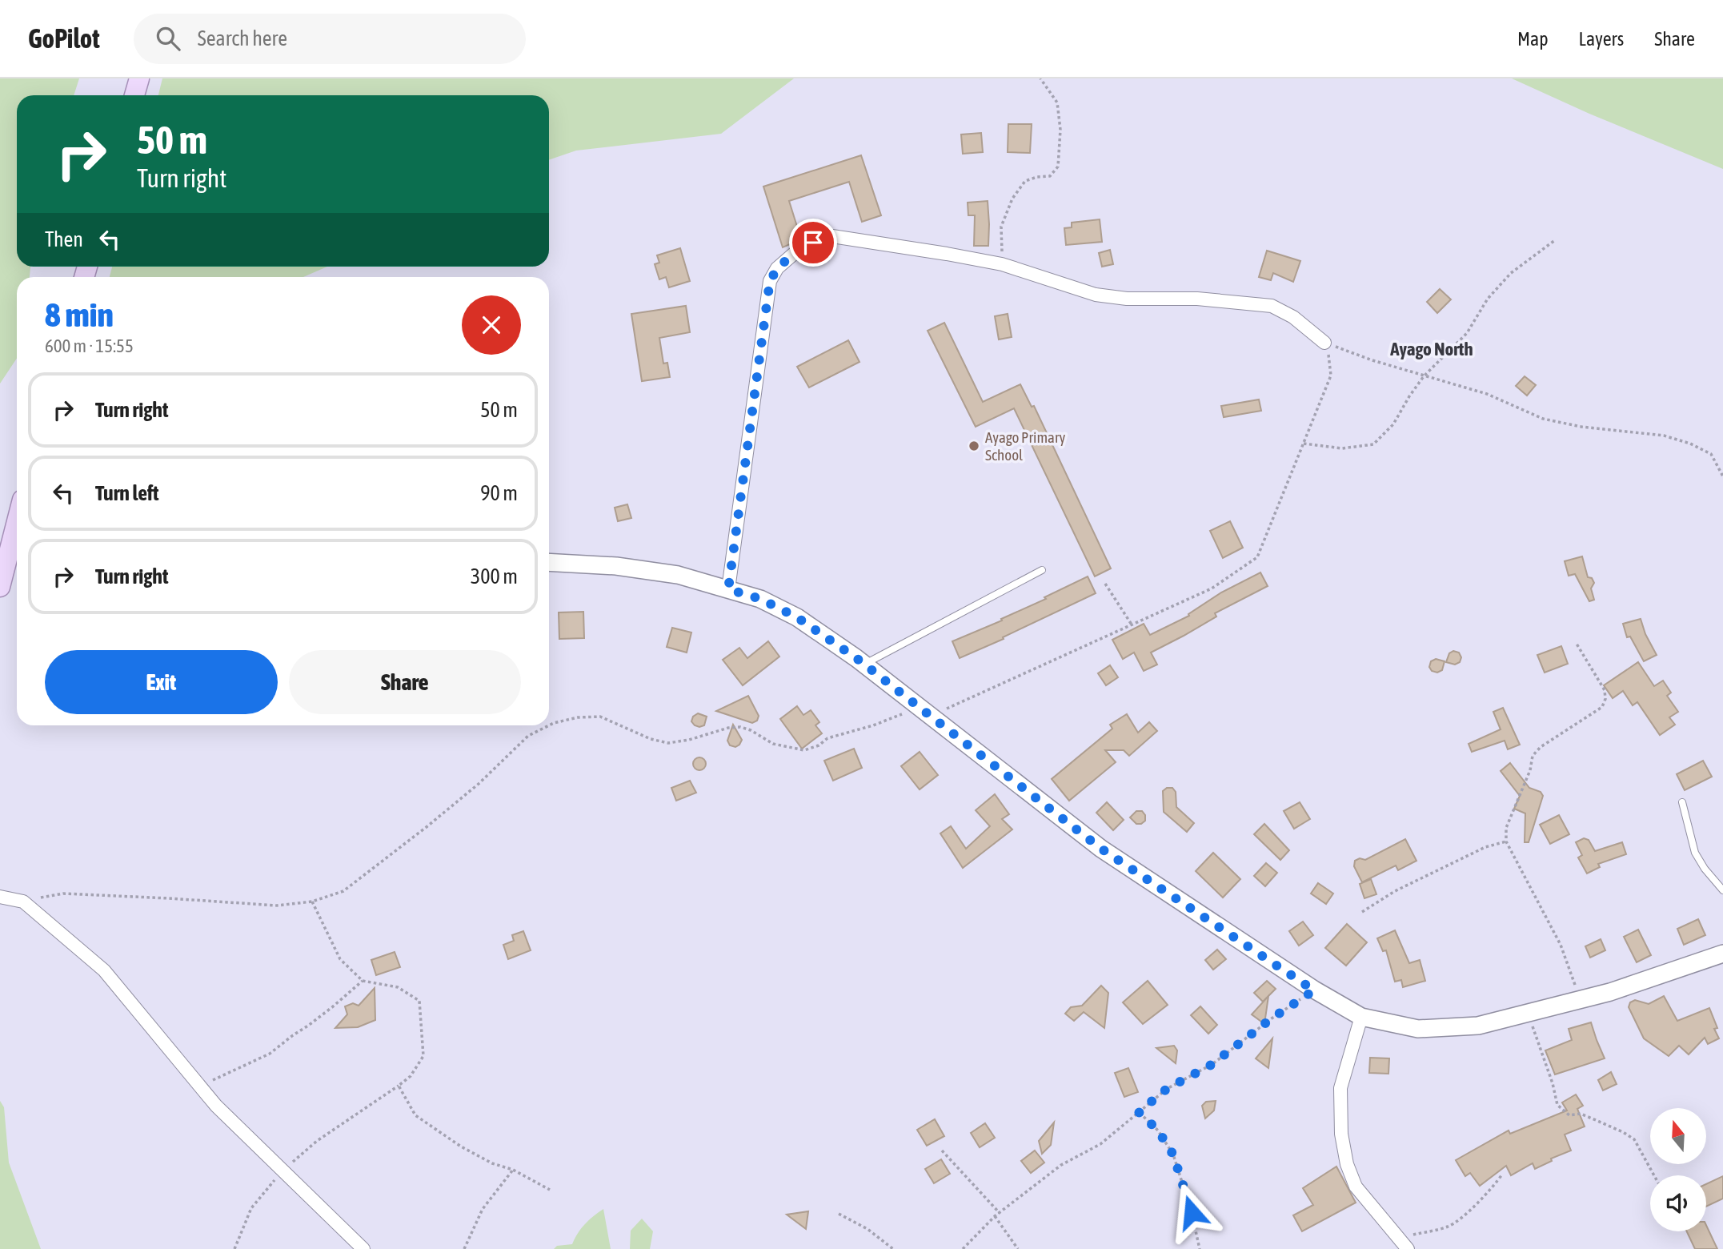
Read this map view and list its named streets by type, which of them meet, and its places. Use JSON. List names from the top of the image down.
{
  "districts": ["Ayago North"],
  "places": ["Ayago Primary School"],
  "north": "top",
  "page": {
    "header": "GoPilot",
    "search": "Search here",
    "nav": ["Map", "Layers", "Share"],
    "turn": ["50 m", "Turn right"],
    "then": "Then",
    "heading": ["8 min", "600 m · 15:55"],
    "list": [
      {
        "name": "Turn right",
        "value": "50 m"
      },
      {
        "name": "Turn left",
        "value": "90 m"
      },
      {
        "name": "Turn right",
        "value": "300 m"
      }
    ],
    "buttons": ["Exit", "Share"]
  }
}
